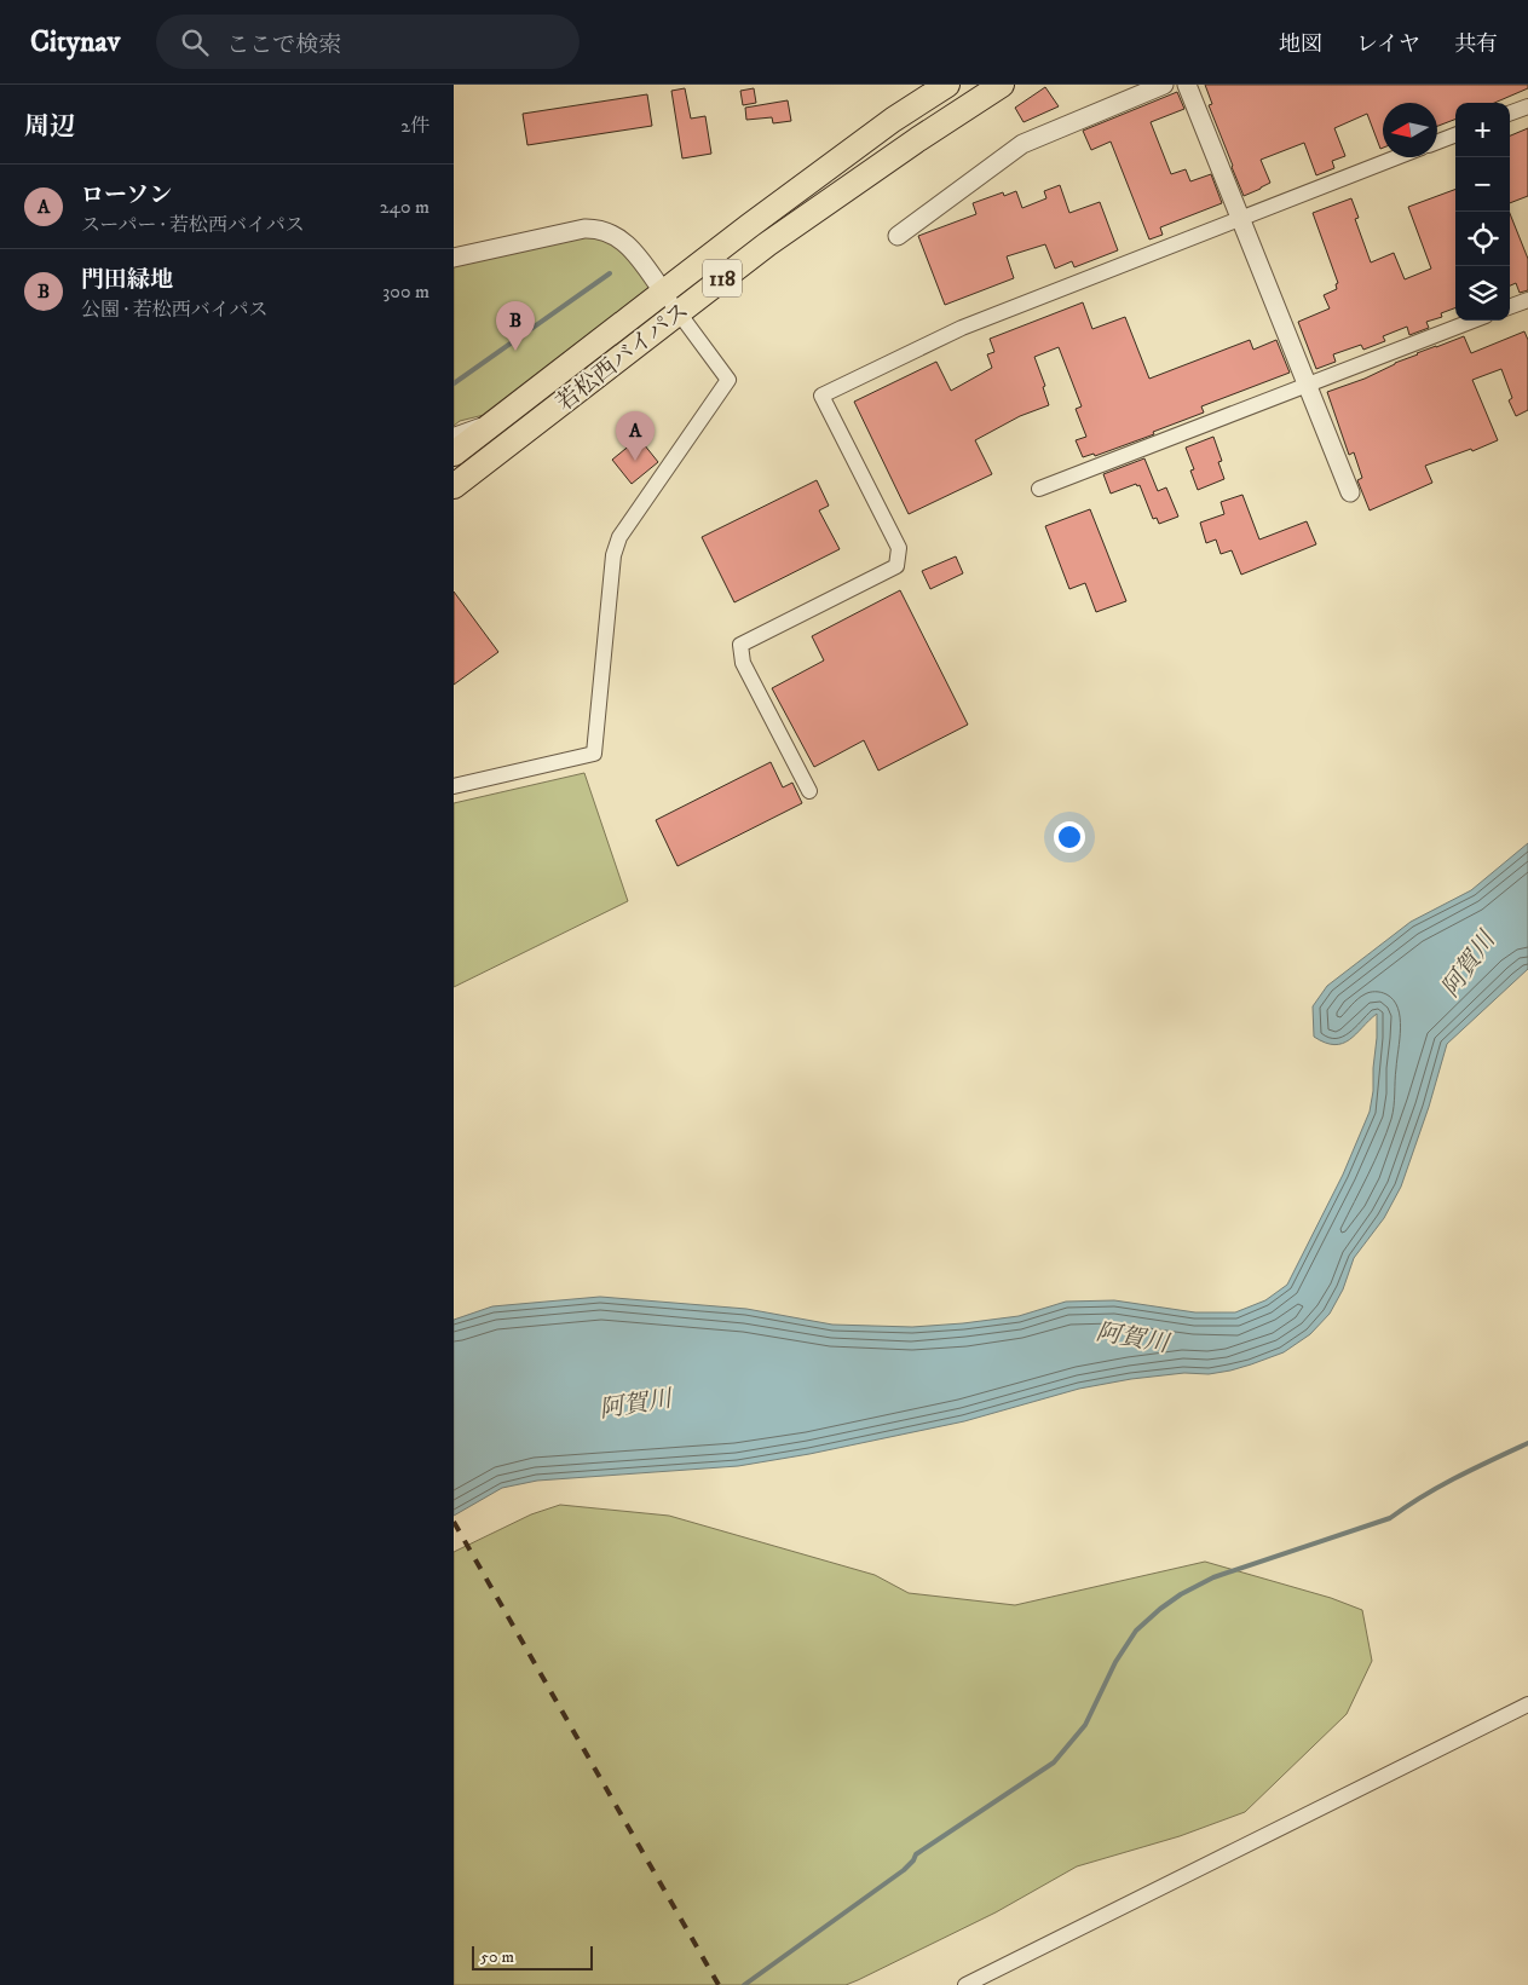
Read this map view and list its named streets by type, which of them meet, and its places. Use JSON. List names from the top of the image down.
{
  "streets": {
    "highway": ["118", "若松西バイパス"]
  },
  "water": ["阿賀川"],
  "scale_bar": "50 m",
  "north": "left",
  "page": {
    "header": "Citynav",
    "search": "ここで検索",
    "nav": ["地図", "レイヤ", "共有"],
    "heading": ["周辺", "2件"],
    "map_buttons": ["+", "−"],
    "list": [
      {
        "mark": "A",
        "name": "ローソン",
        "note": "スーパー · 若松西バイパス",
        "value": "240 m"
      },
      {
        "mark": "B",
        "name": "門田緑地",
        "note": "公園 · 若松西バイパス",
        "value": "300 m"
      }
    ],
    "pins": ["B", "A"],
    "scale": "50 m"
  }
}
